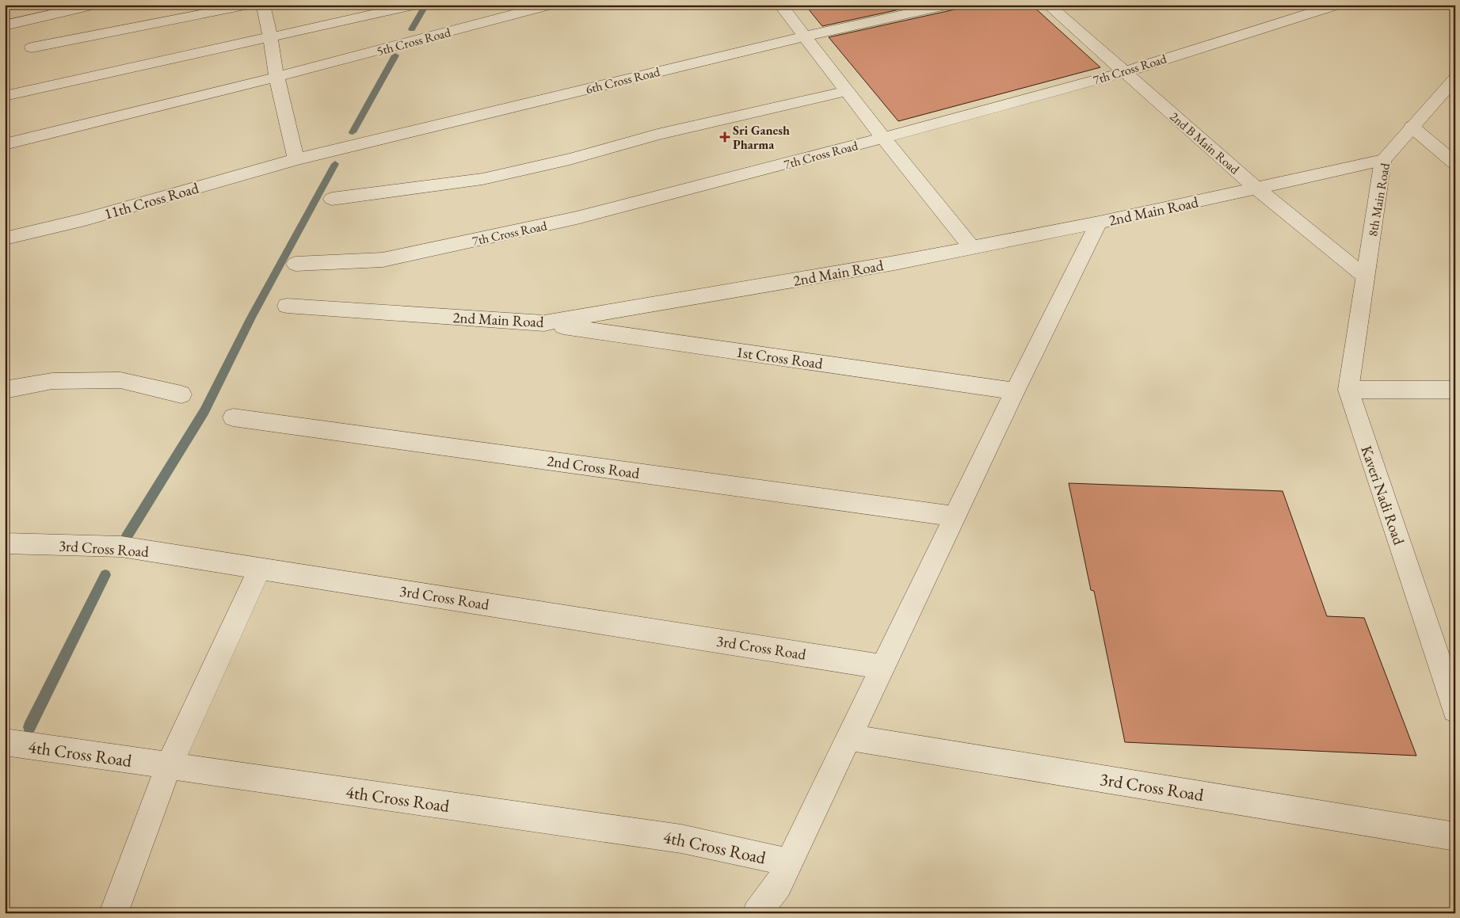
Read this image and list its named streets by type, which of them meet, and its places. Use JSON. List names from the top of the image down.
{
  "streets": {
    "street": [
      "5th Cross Road",
      "7th Cross Road",
      "6th Cross Road",
      "2nd B Main Road",
      "8th Main Road",
      "11th Cross Road",
      "2nd Main Road",
      "1st Cross Road",
      "2nd Cross Road",
      "Kaveri Nadi Road",
      "3rd Cross Road",
      "4th Cross Road"
    ]
  },
  "crossings": [
    ["7th Cross Road", "2nd B Main Road"],
    ["6th Cross Road", "11th Cross Road"],
    ["2nd B Main Road", "8th Main Road"],
    ["2nd B Main Road", "2nd Main Road"],
    ["2nd B Main Road", "Kaveri Nadi Road"],
    ["8th Main Road", "2nd Main Road"],
    ["8th Main Road", "Kaveri Nadi Road"],
    ["2nd Main Road", "1st Cross Road"]
  ],
  "places": {
    "health": ["Sri Ganesh Pharma"]
  }
}
